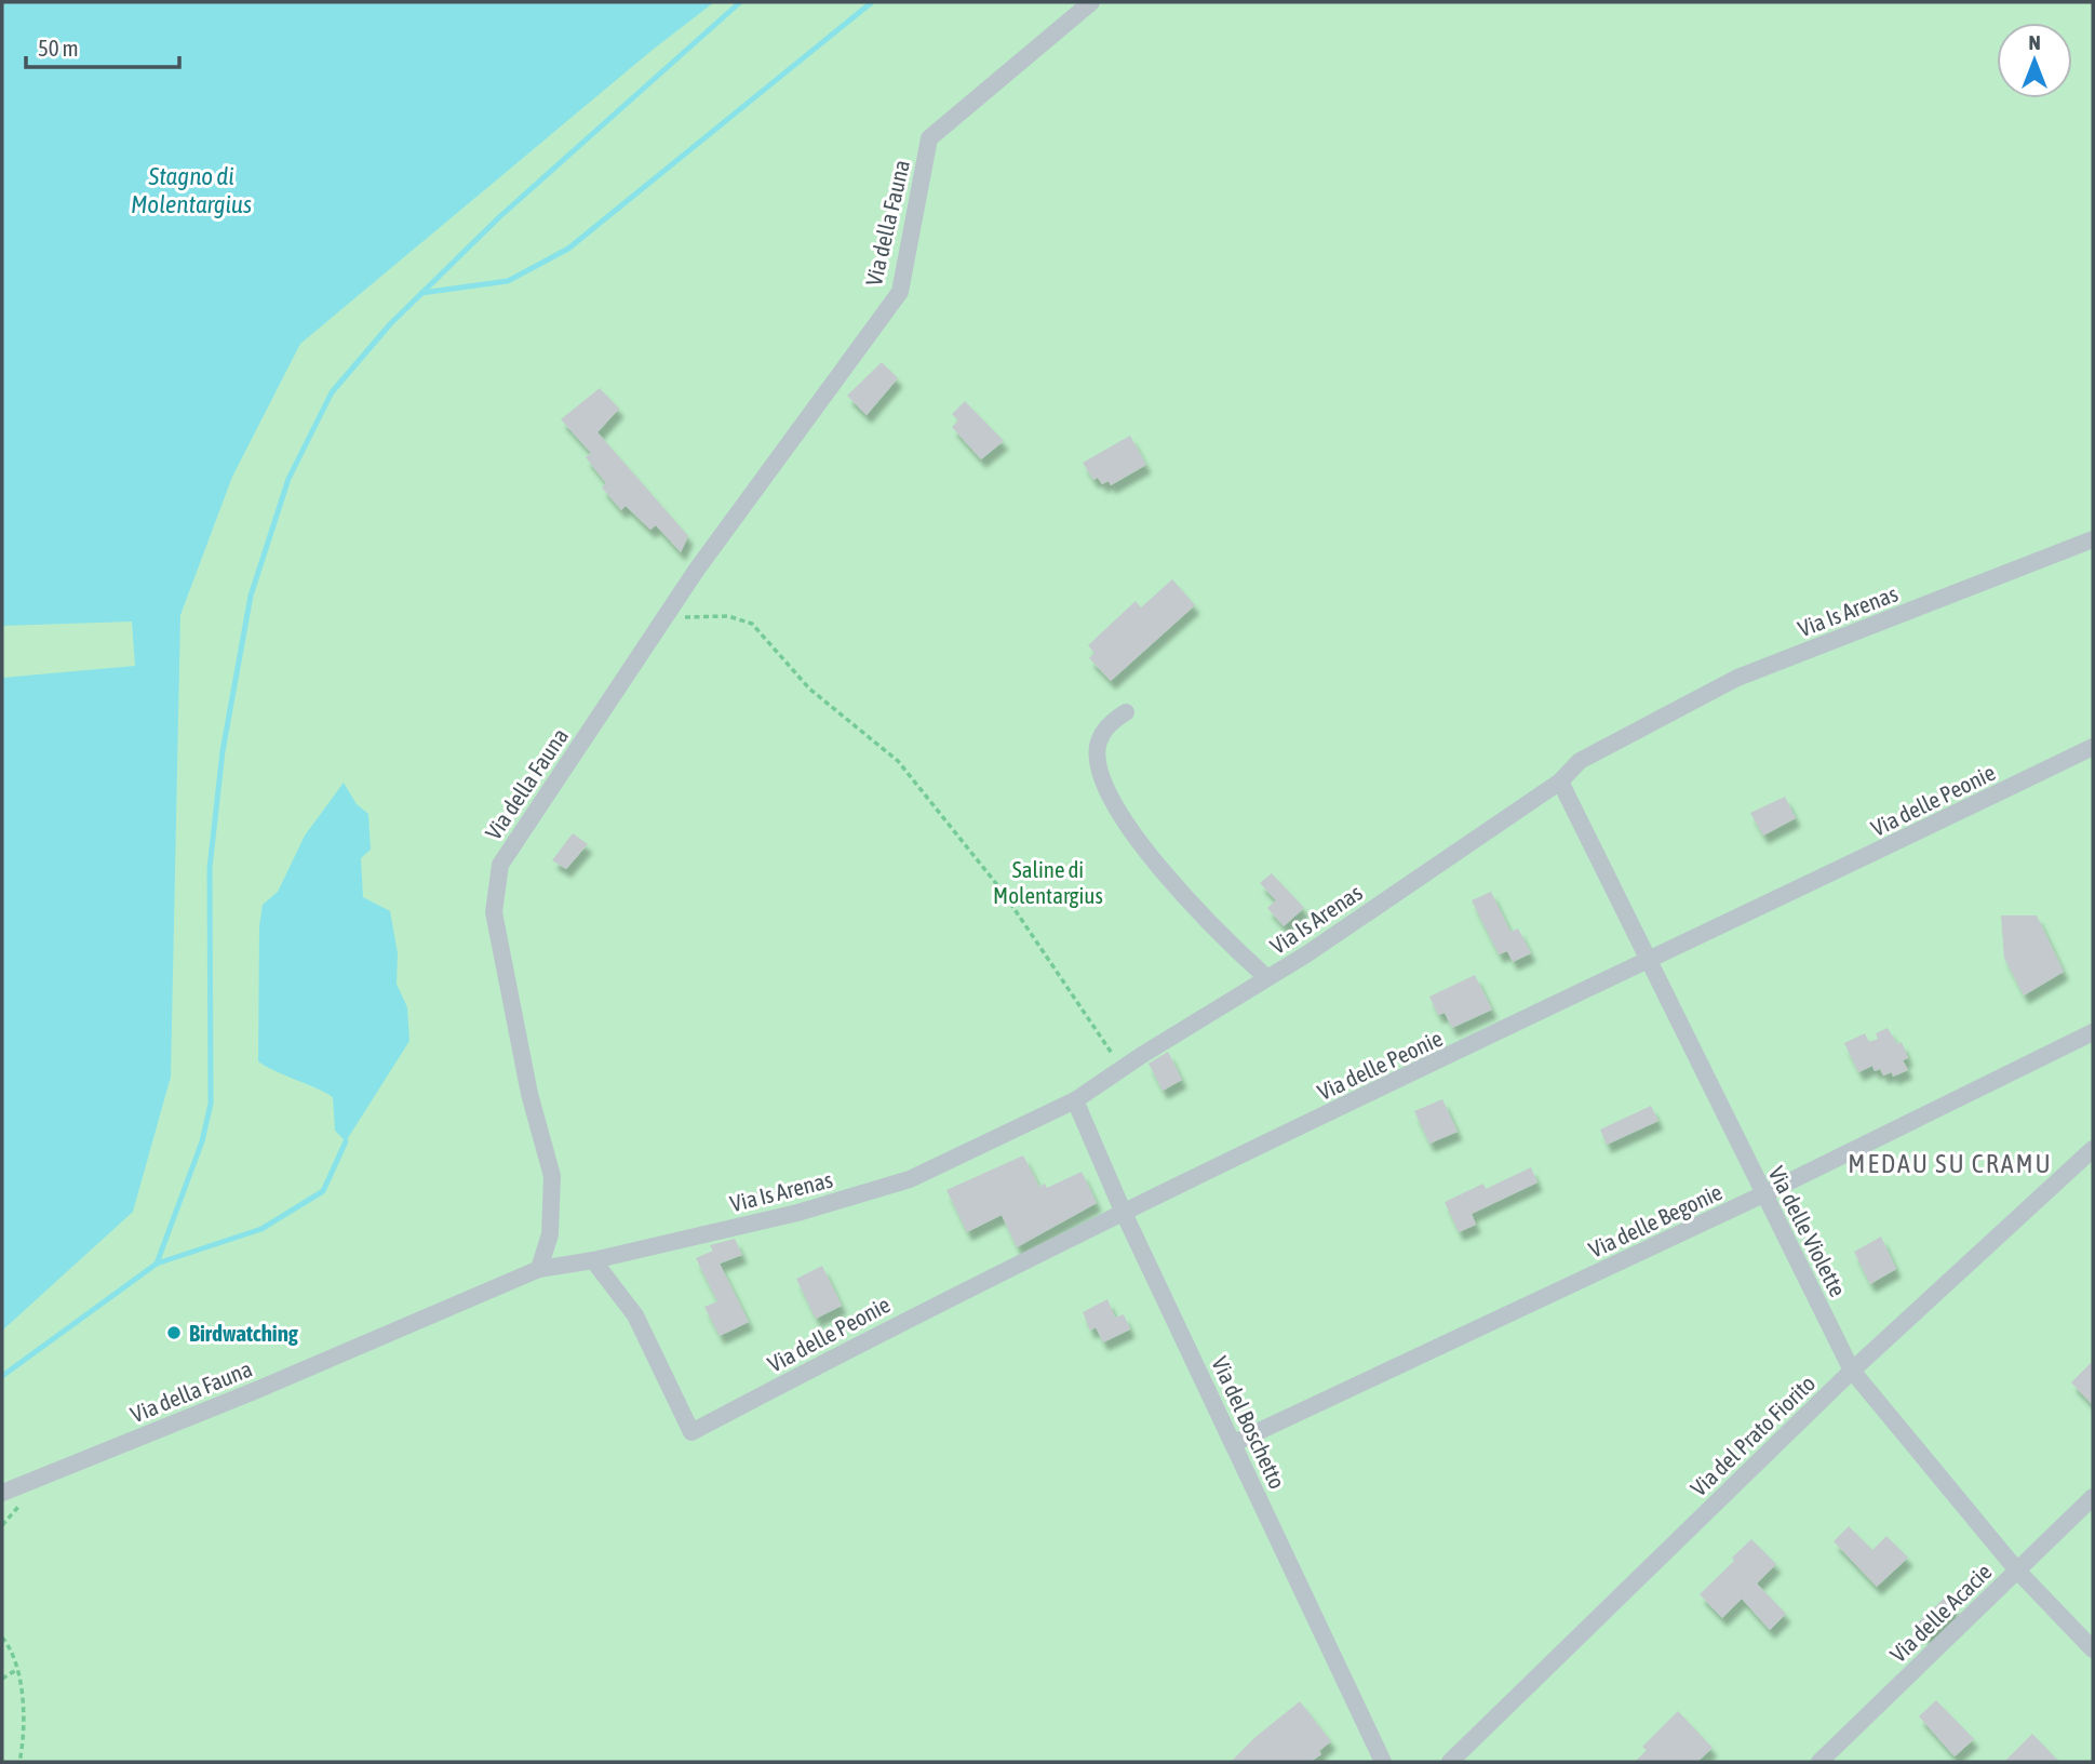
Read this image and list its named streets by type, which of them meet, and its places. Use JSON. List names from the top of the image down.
{
  "streets": {
    "street": [
      "Via della Fauna",
      "Via Is Arenas",
      "Via delle Peonie",
      "Via delle Begonie",
      "Via delle Violette",
      "Via del Boschetto",
      "Via del Prato Fiorito",
      "Via delle Acacie"
    ]
  },
  "crossings": [
    ["Via della Fauna", "Via Is Arenas"],
    ["Via Is Arenas", "Via delle Peonie"],
    ["Via Is Arenas", "Via delle Violette"],
    ["Via Is Arenas", "Via del Boschetto"],
    ["Via delle Peonie", "Via delle Violette"],
    ["Via delle Peonie", "Via del Boschetto"],
    ["Via delle Begonie", "Via delle Violette"],
    ["Via delle Begonie", "Via del Boschetto"],
    ["Via delle Violette", "Via del Prato Fiorito"],
    ["Via delle Violette", "Via delle Acacie"]
  ],
  "districts": ["MEDAU SU CRAMU"],
  "water": ["Stagno di Molentargius"],
  "parks": ["Saline di Molentargius"],
  "places": ["Birdwatching"],
  "scale_bar": "50 m",
  "north": "top"
}
